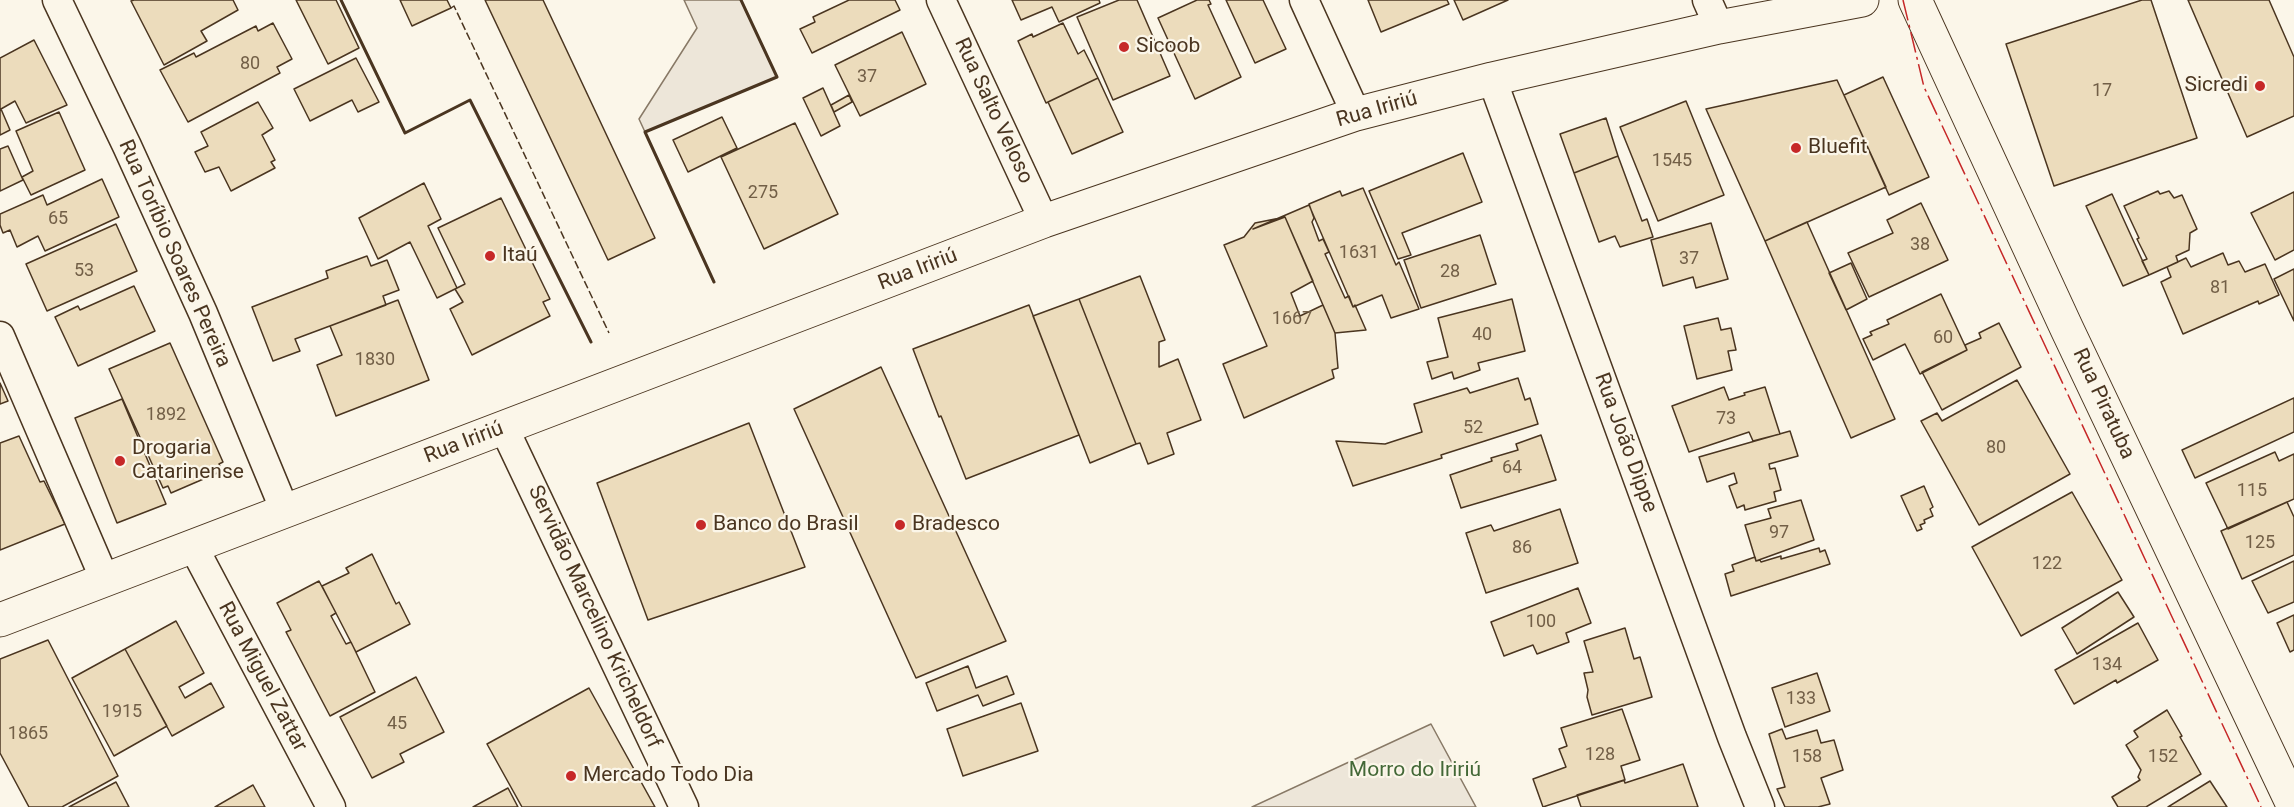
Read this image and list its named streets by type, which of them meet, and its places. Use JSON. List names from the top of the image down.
{
  "streets": {
    "main road": ["Rua Iririú", "Rua Piratuba"],
    "street": [
      "Rua Salto Veloso",
      "Rua Toríbio Soares Pereira",
      "Rua João Dippe",
      "Servidão Marcelino Kricheldorf",
      "Rua Miguel Zattar"
    ]
  },
  "crossings": [
    ["Rua Iririú", "Rua Salto Veloso"],
    ["Rua Iririú", "Rua Toríbio Soares Pereira"],
    ["Rua Iririú", "Rua João Dippe"],
    ["Rua Iririú", "Servidão Marcelino Kricheldorf"],
    ["Rua Iririú", "Rua Miguel Zattar"]
  ],
  "parks": ["Morro do Iririú"],
  "places": [
    "Sicoob",
    "Sicredi",
    "Bluefit",
    "Itaú",
    "Drogaria Catarinense",
    "Banco do Brasil",
    "Bradesco",
    "Mercado Todo Dia"
  ],
  "house_numbers": [
    "80",
    "37",
    "17",
    "1545",
    "275",
    "65",
    "38",
    "1631",
    "37",
    "53",
    "28",
    "81",
    "1667",
    "40",
    "60",
    "1830",
    "1892",
    "73",
    "52",
    "80",
    "64",
    "115",
    "97",
    "125",
    "86",
    "122",
    "100",
    "134",
    "133",
    "1915",
    "45",
    "1865",
    "128",
    "158",
    "152"
  ]
}
